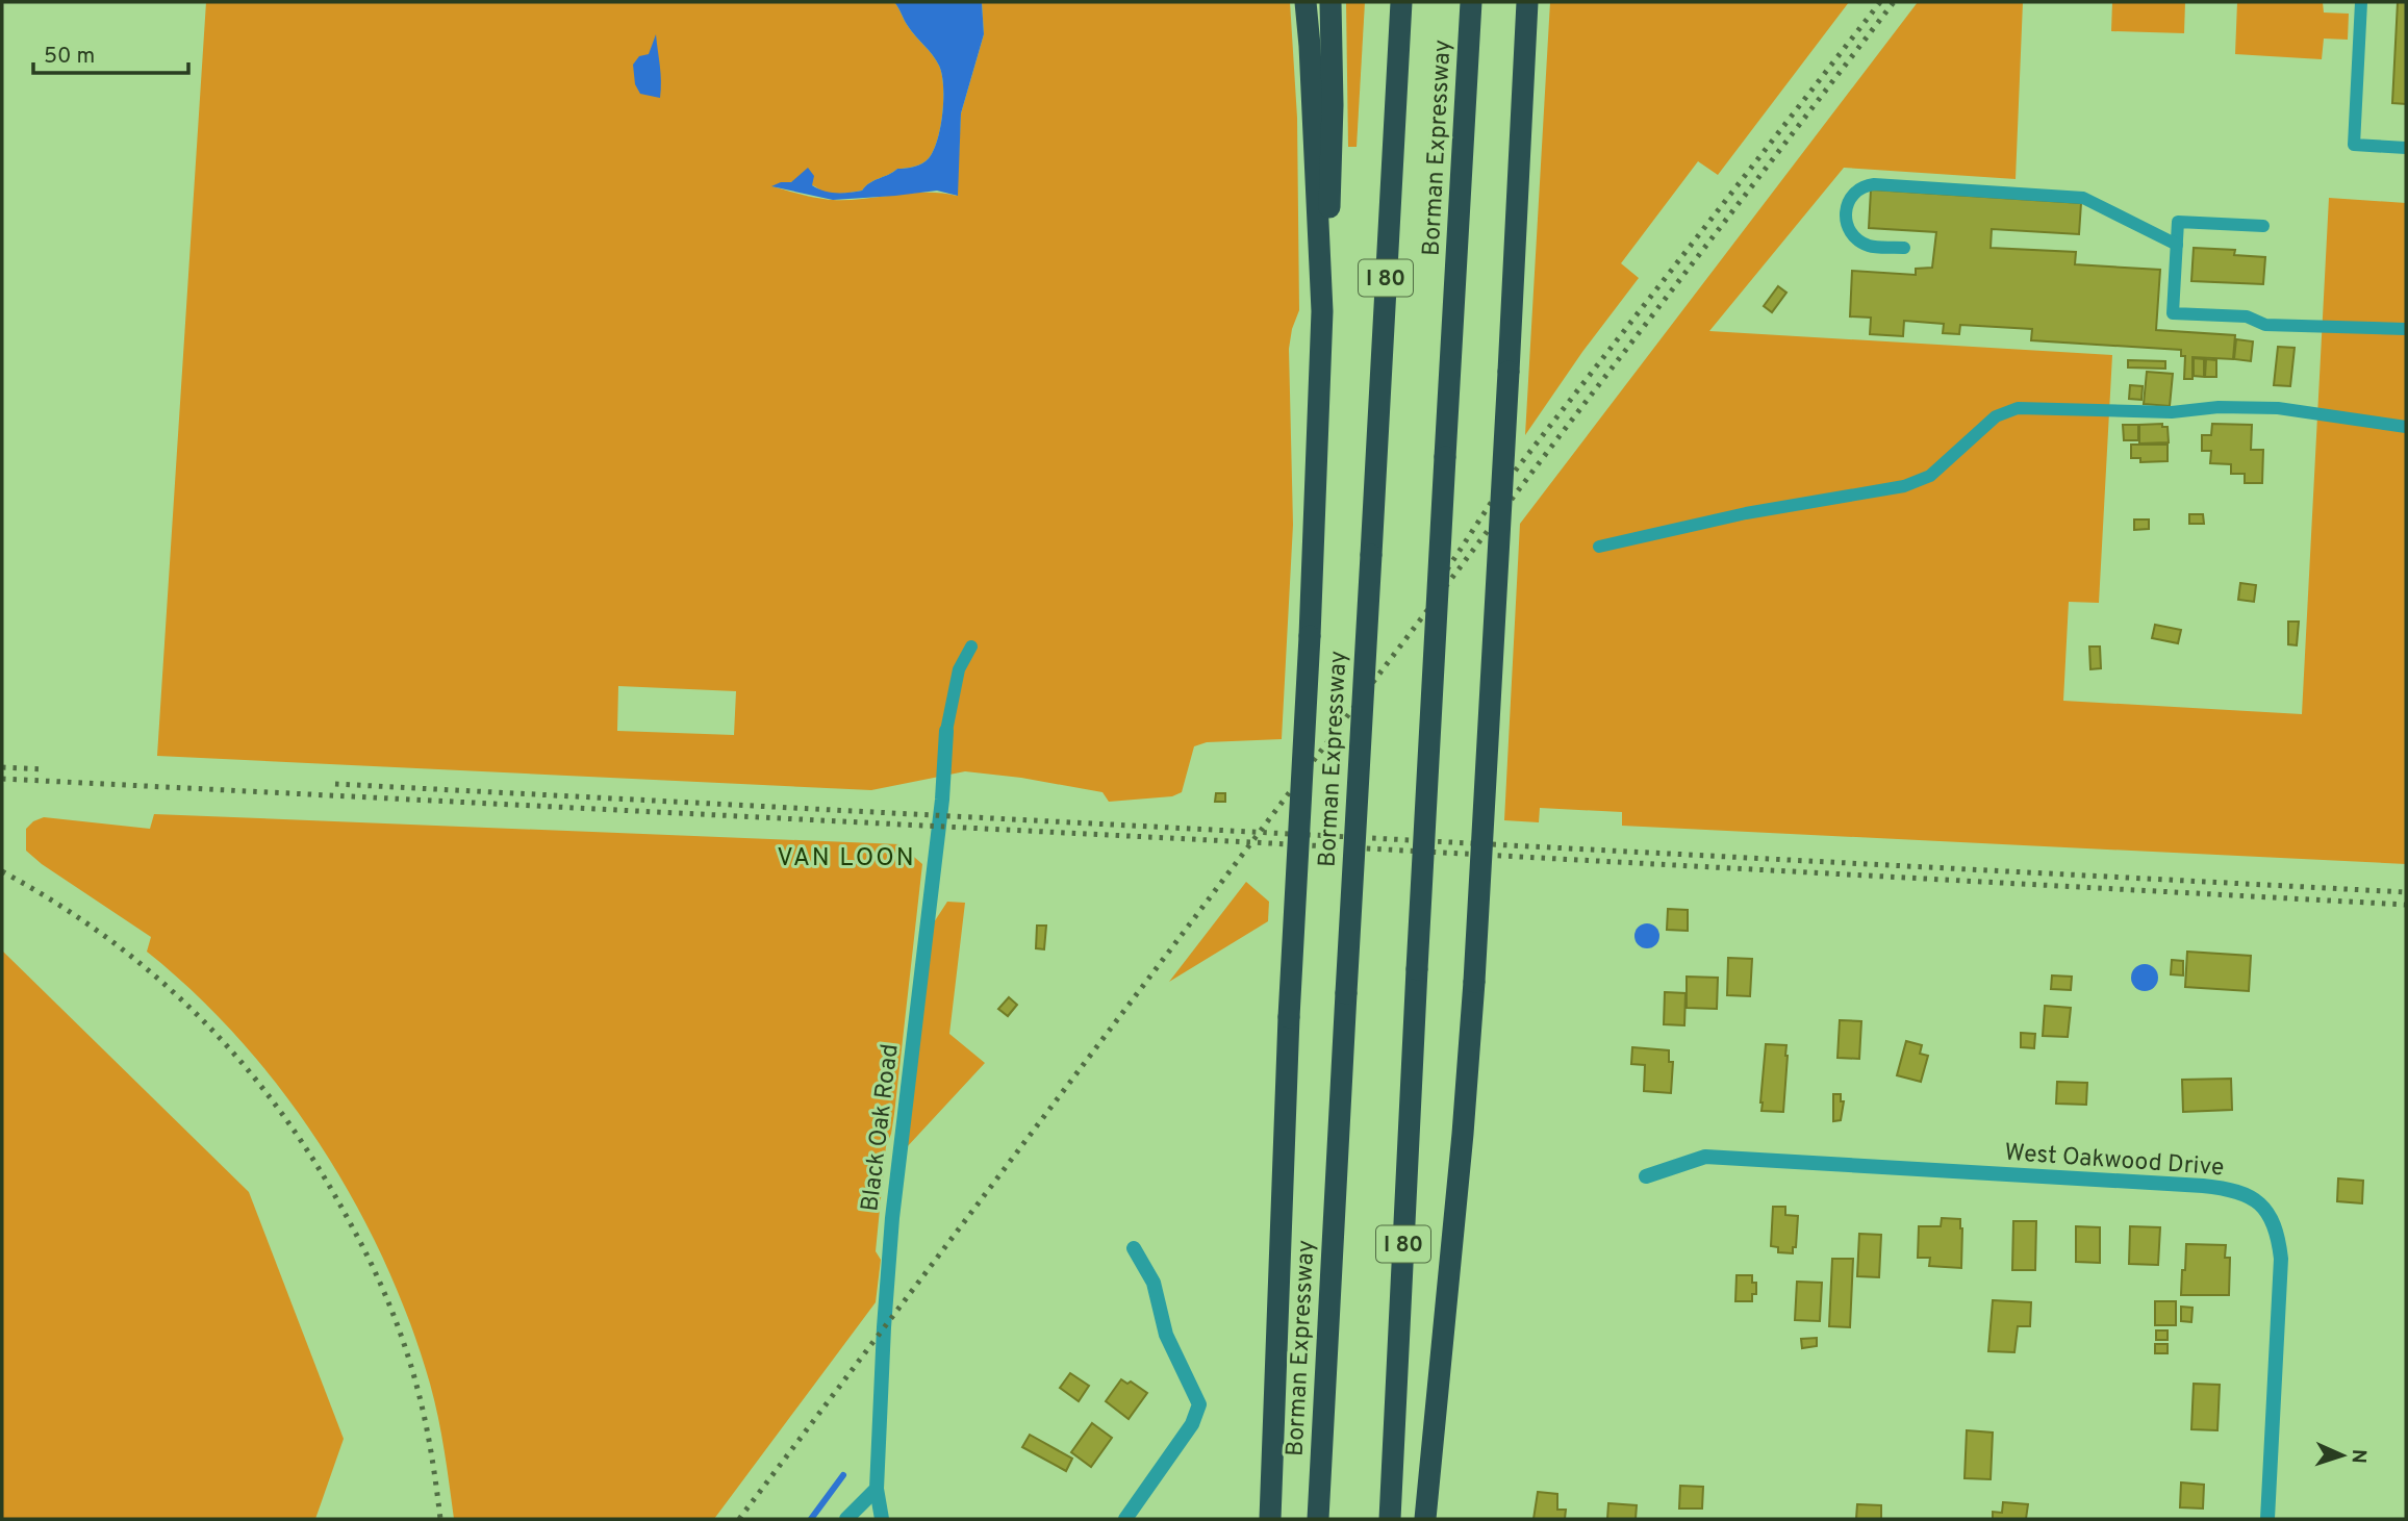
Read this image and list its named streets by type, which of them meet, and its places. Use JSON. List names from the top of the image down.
{
  "streets": {
    "highway": ["Borman Expressway", "I 80"],
    "street": ["Black Oak Road", "West Oakwood Drive"]
  },
  "districts": ["VAN LOON"],
  "scale_bar": "50 m",
  "north": "right"
}
